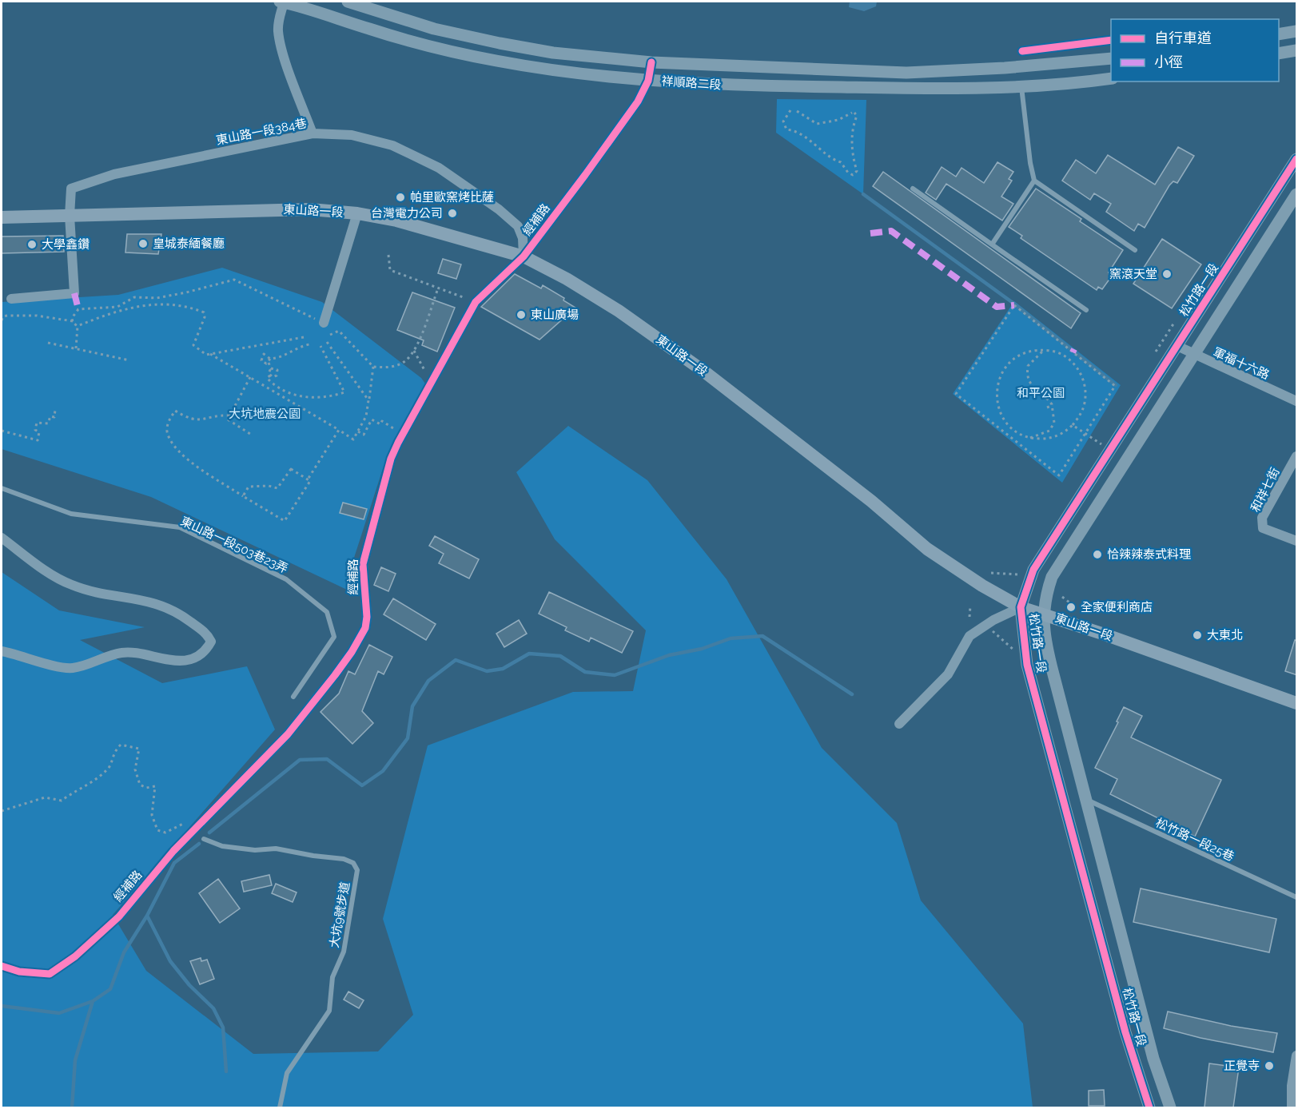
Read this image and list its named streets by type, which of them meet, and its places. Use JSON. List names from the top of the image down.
{
  "streets": {
    "main road": ["東山路一段"],
    "street": [
      "祥順路二段",
      "東山路一段384巷",
      "經補路",
      "松竹路一段",
      "軍福十六路",
      "和祥七街"
    ],
    "lane": ["東山路一段503巷23弄", "松竹路一段25巷", "大坑9號步道"]
  },
  "crossings": [
    ["祥順路二段", "經補路"],
    ["東山路一段384巷", "東山路一段"],
    ["東山路一段384巷", "經補路"],
    ["東山路一段", "經補路"],
    ["東山路一段", "松竹路一段"],
    ["松竹路一段", "軍福十六路"],
    ["松竹路一段", "松竹路一段25巷"]
  ],
  "parks": ["和平公園", "大坑地震公園"],
  "places": [
    "帕里歐窯烤比薩",
    "台灣電力公司",
    "皇城泰緬餐廳",
    "大學鑫鑽",
    "窯滾天堂",
    "東山廣場",
    "恰辣辣泰式料理",
    "全家便利商店",
    "大東北",
    "正覺寺"
  ],
  "legend": ["自行車道", "小徑"]
}
